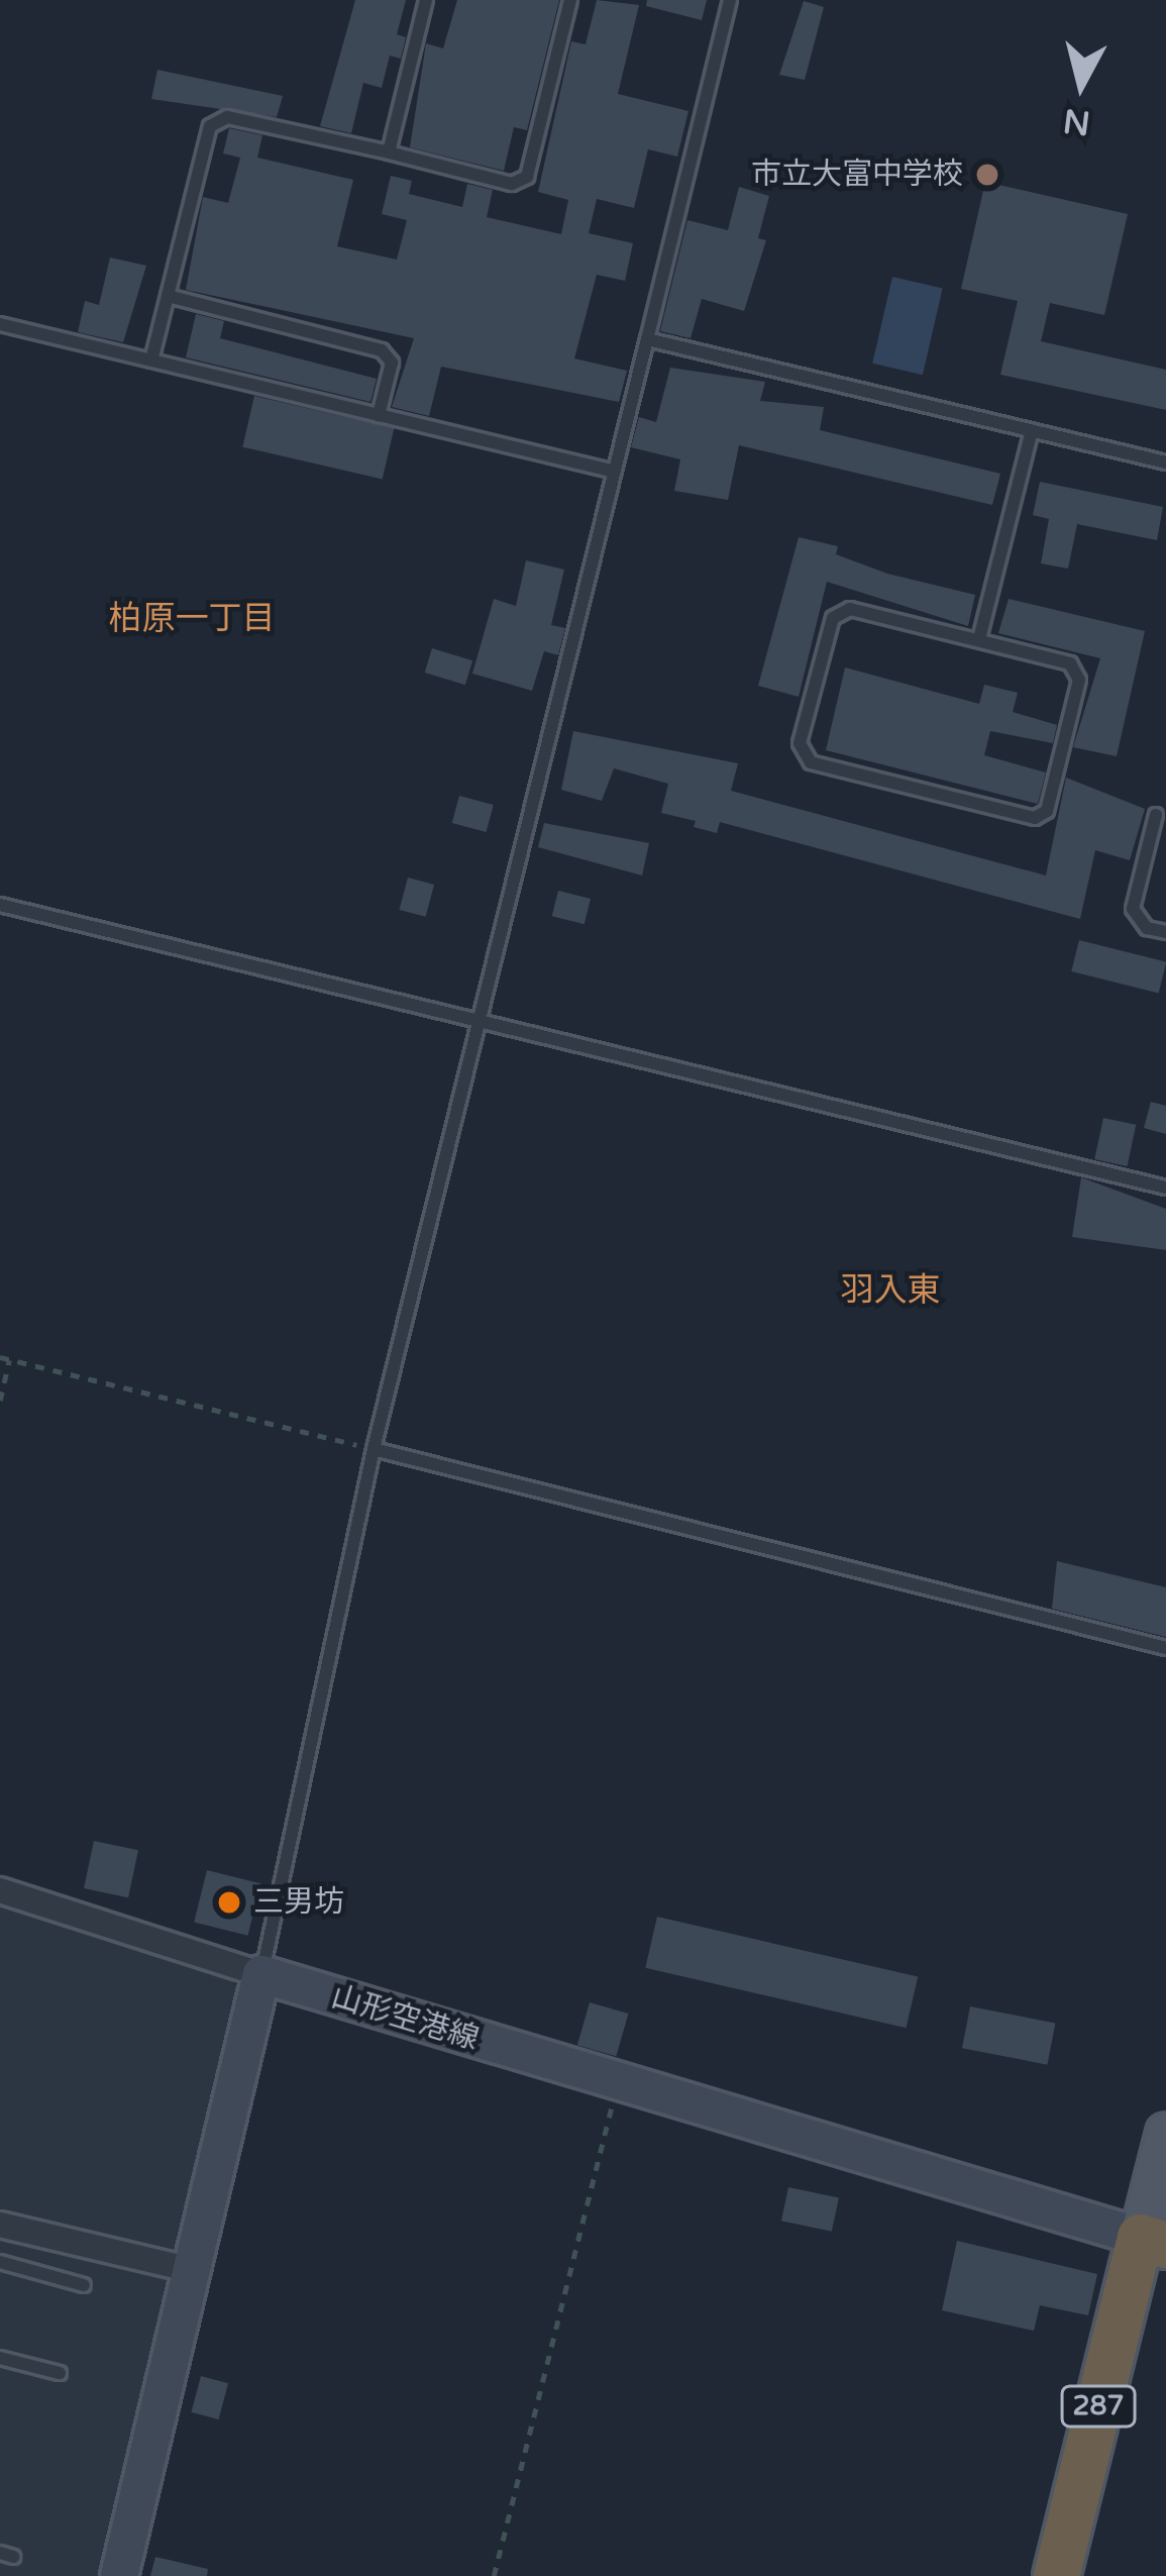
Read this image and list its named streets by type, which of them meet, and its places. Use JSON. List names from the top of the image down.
{
  "streets": {
    "highway": ["287"],
    "main road": ["山形空港線"]
  },
  "crossings": [
    ["山形空港線", "287"]
  ],
  "districts": ["柏原一丁目", "羽入東"],
  "places": ["市立大富中学校", "三男坊"],
  "north": "bottom"
}
